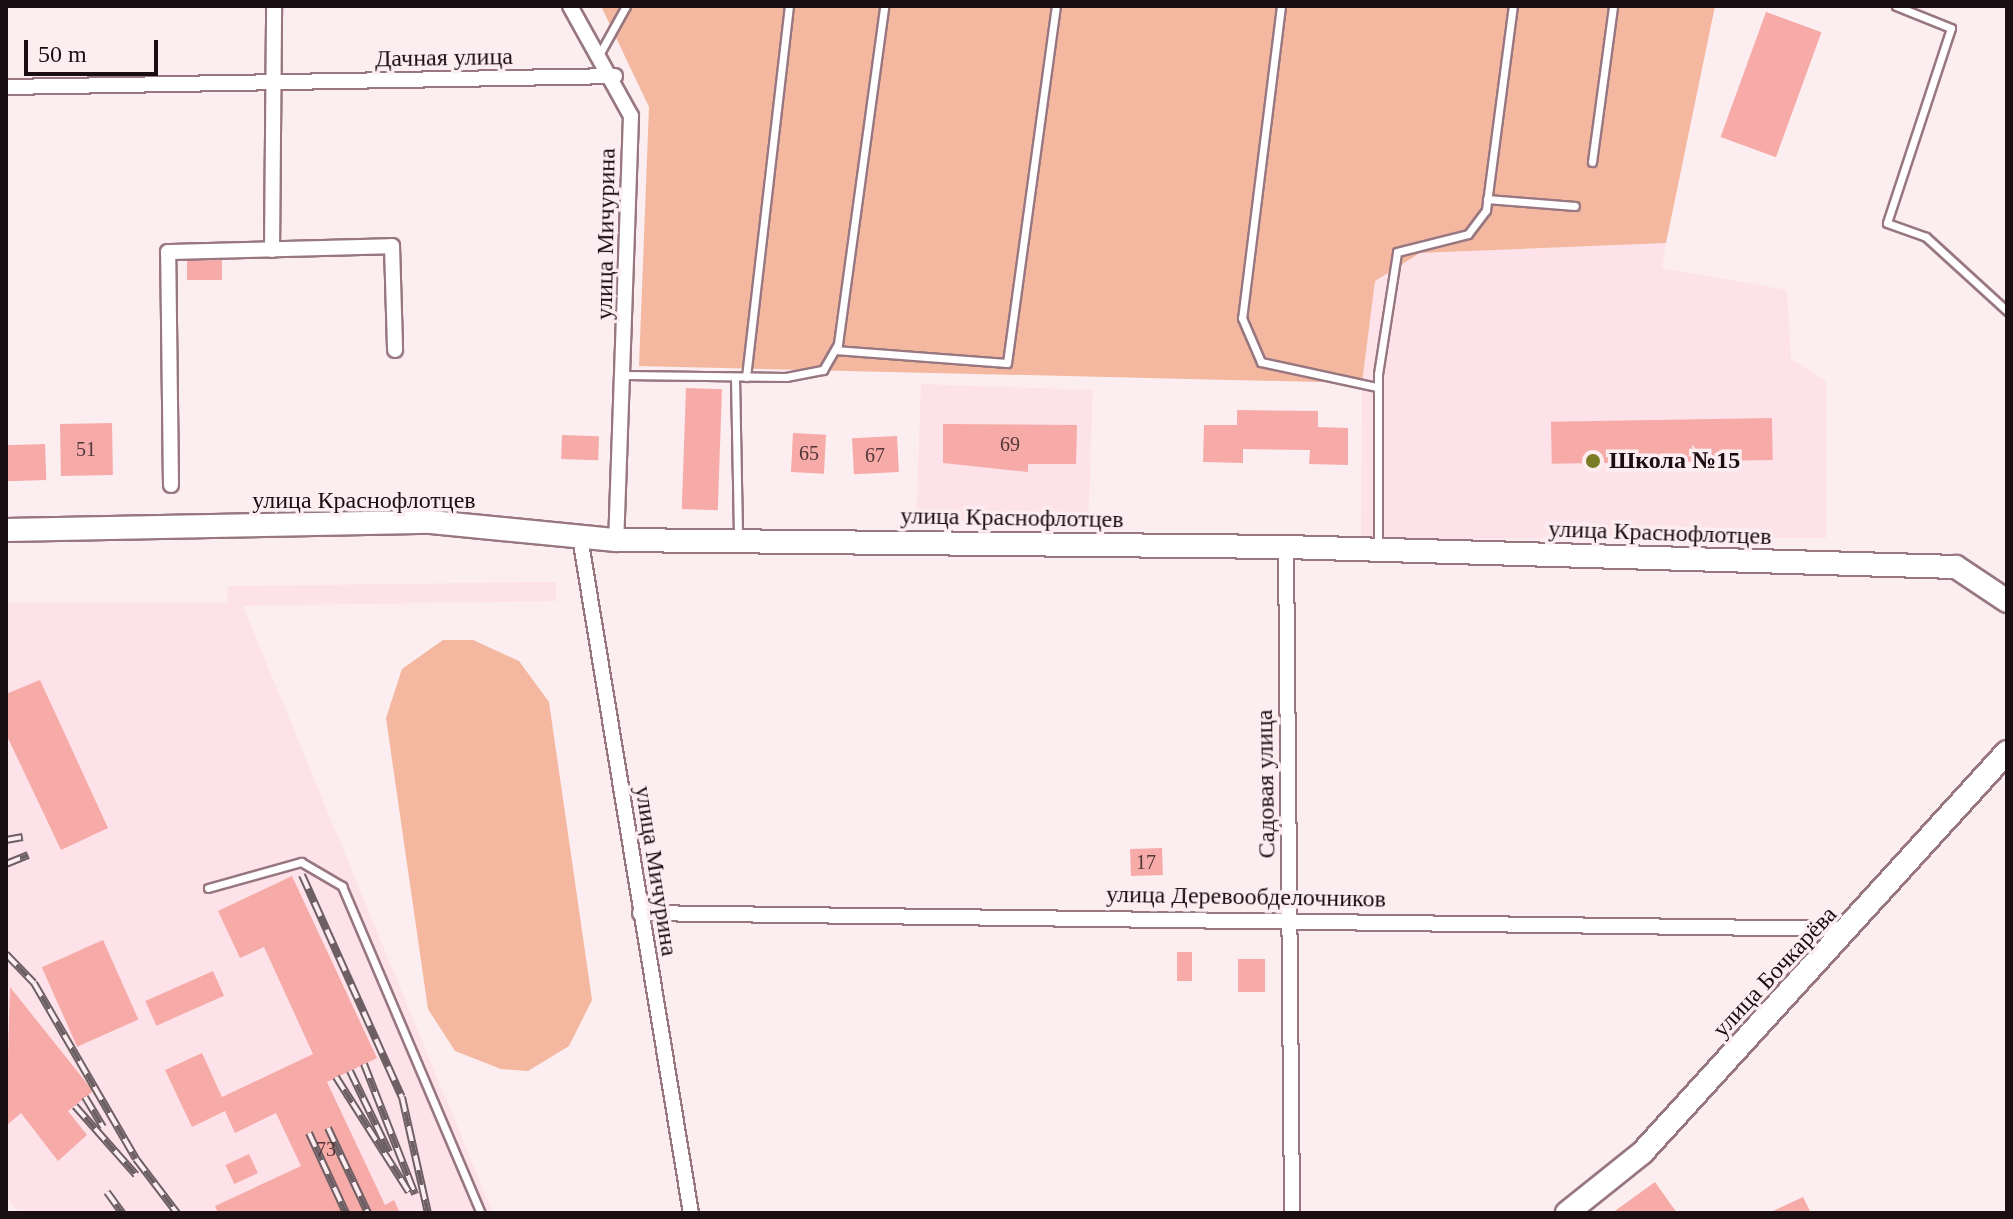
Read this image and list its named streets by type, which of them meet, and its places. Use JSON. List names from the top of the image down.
{
  "streets": {
    "street": [
      "Дачная улица",
      "улица Мичурина",
      "улица Краснофлотцев",
      "Садовая улица",
      "улица Деревообделочников",
      "улица Бочкарёва"
    ]
  },
  "crossings": [
    ["Дачная улица", "улица Мичурина"],
    ["улица Мичурина", "улица Краснофлотцев"],
    ["улица Мичурина", "улица Деревообделочников"],
    ["улица Краснофлотцев", "Садовая улица"],
    ["Садовая улица", "улица Деревообделочников"],
    ["улица Деревообделочников", "улица Бочкарёва"]
  ],
  "places": ["Школа №15"],
  "house_numbers": [
    "69",
    "51",
    "65",
    "67",
    "17",
    "73"
  ],
  "scale_bar": "50 m"
}
